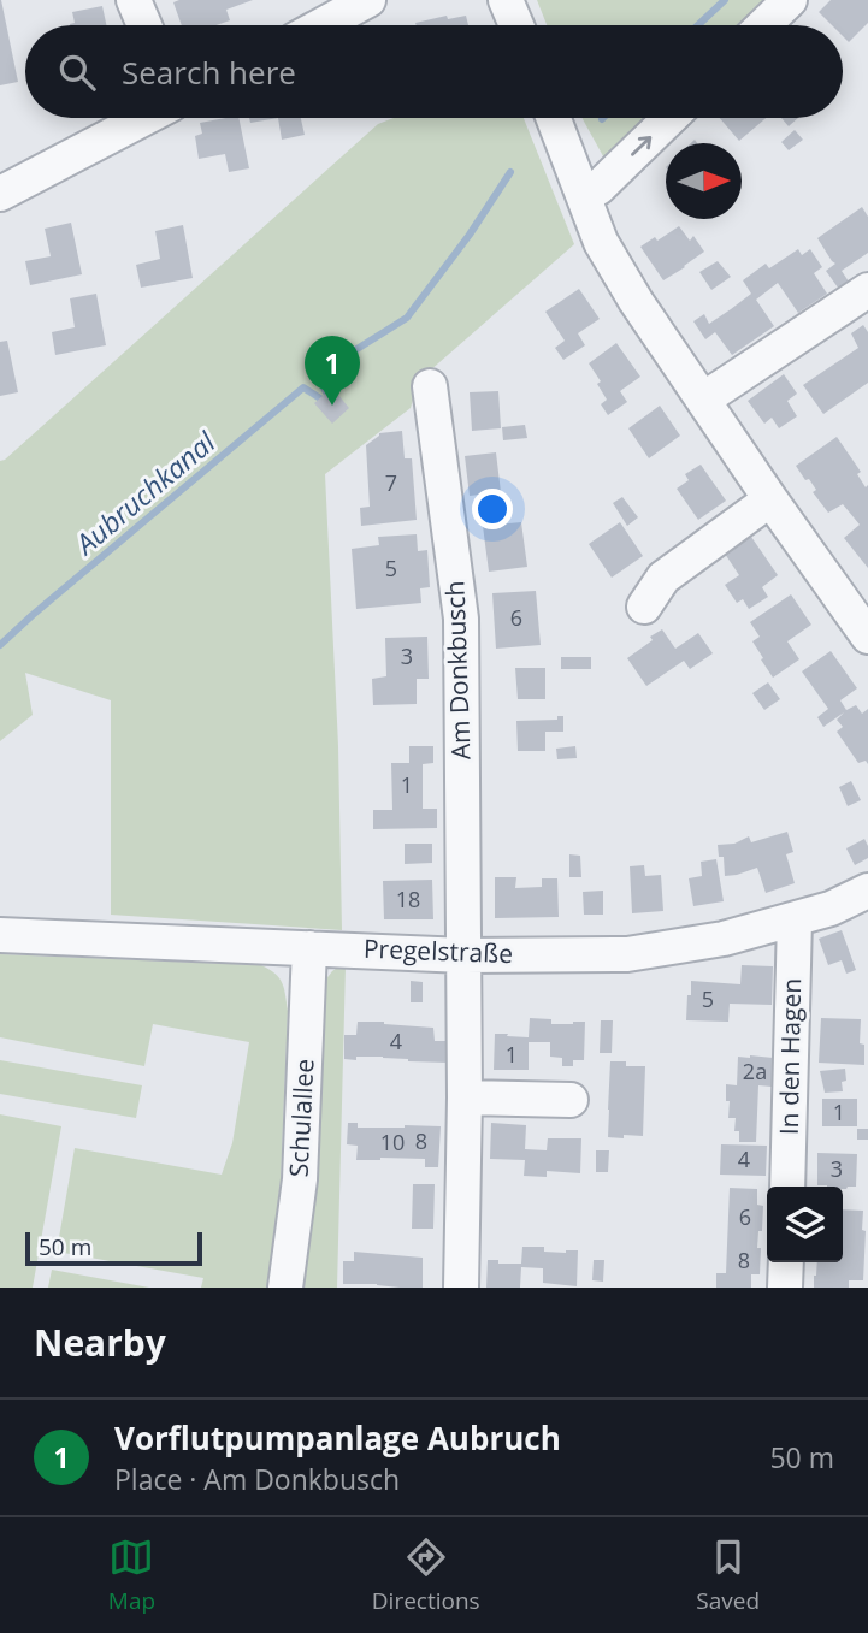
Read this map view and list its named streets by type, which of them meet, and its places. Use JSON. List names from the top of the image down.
{
  "streets": {
    "street": [
      "Am Donkbusch",
      "Pregelstraße",
      "In den Hagen",
      "Schulallee"
    ]
  },
  "crossings": [
    ["Am Donkbusch", "Pregelstraße"],
    ["Pregelstraße", "In den Hagen"],
    ["Pregelstraße", "Schulallee"]
  ],
  "water": ["Aubruchkanal"],
  "house_numbers": [
    "7",
    "5",
    "6",
    "3",
    "1",
    "18",
    "5",
    "4",
    "1",
    "2a",
    "1",
    "8",
    "10",
    "4",
    "3",
    "6",
    "8"
  ],
  "scale_bar": "50 m",
  "north": "right",
  "page": {
    "search": "Search here",
    "pins": "1",
    "scale": "50 m",
    "heading": "Nearby",
    "list": [
      {
        "mark": "1",
        "name": "Vorflutpumpanlage Aubruch",
        "note": "Place · Am Donkbusch",
        "value": "50 m"
      }
    ],
    "nav": ["Map", "Directions", "Saved"]
  }
}
